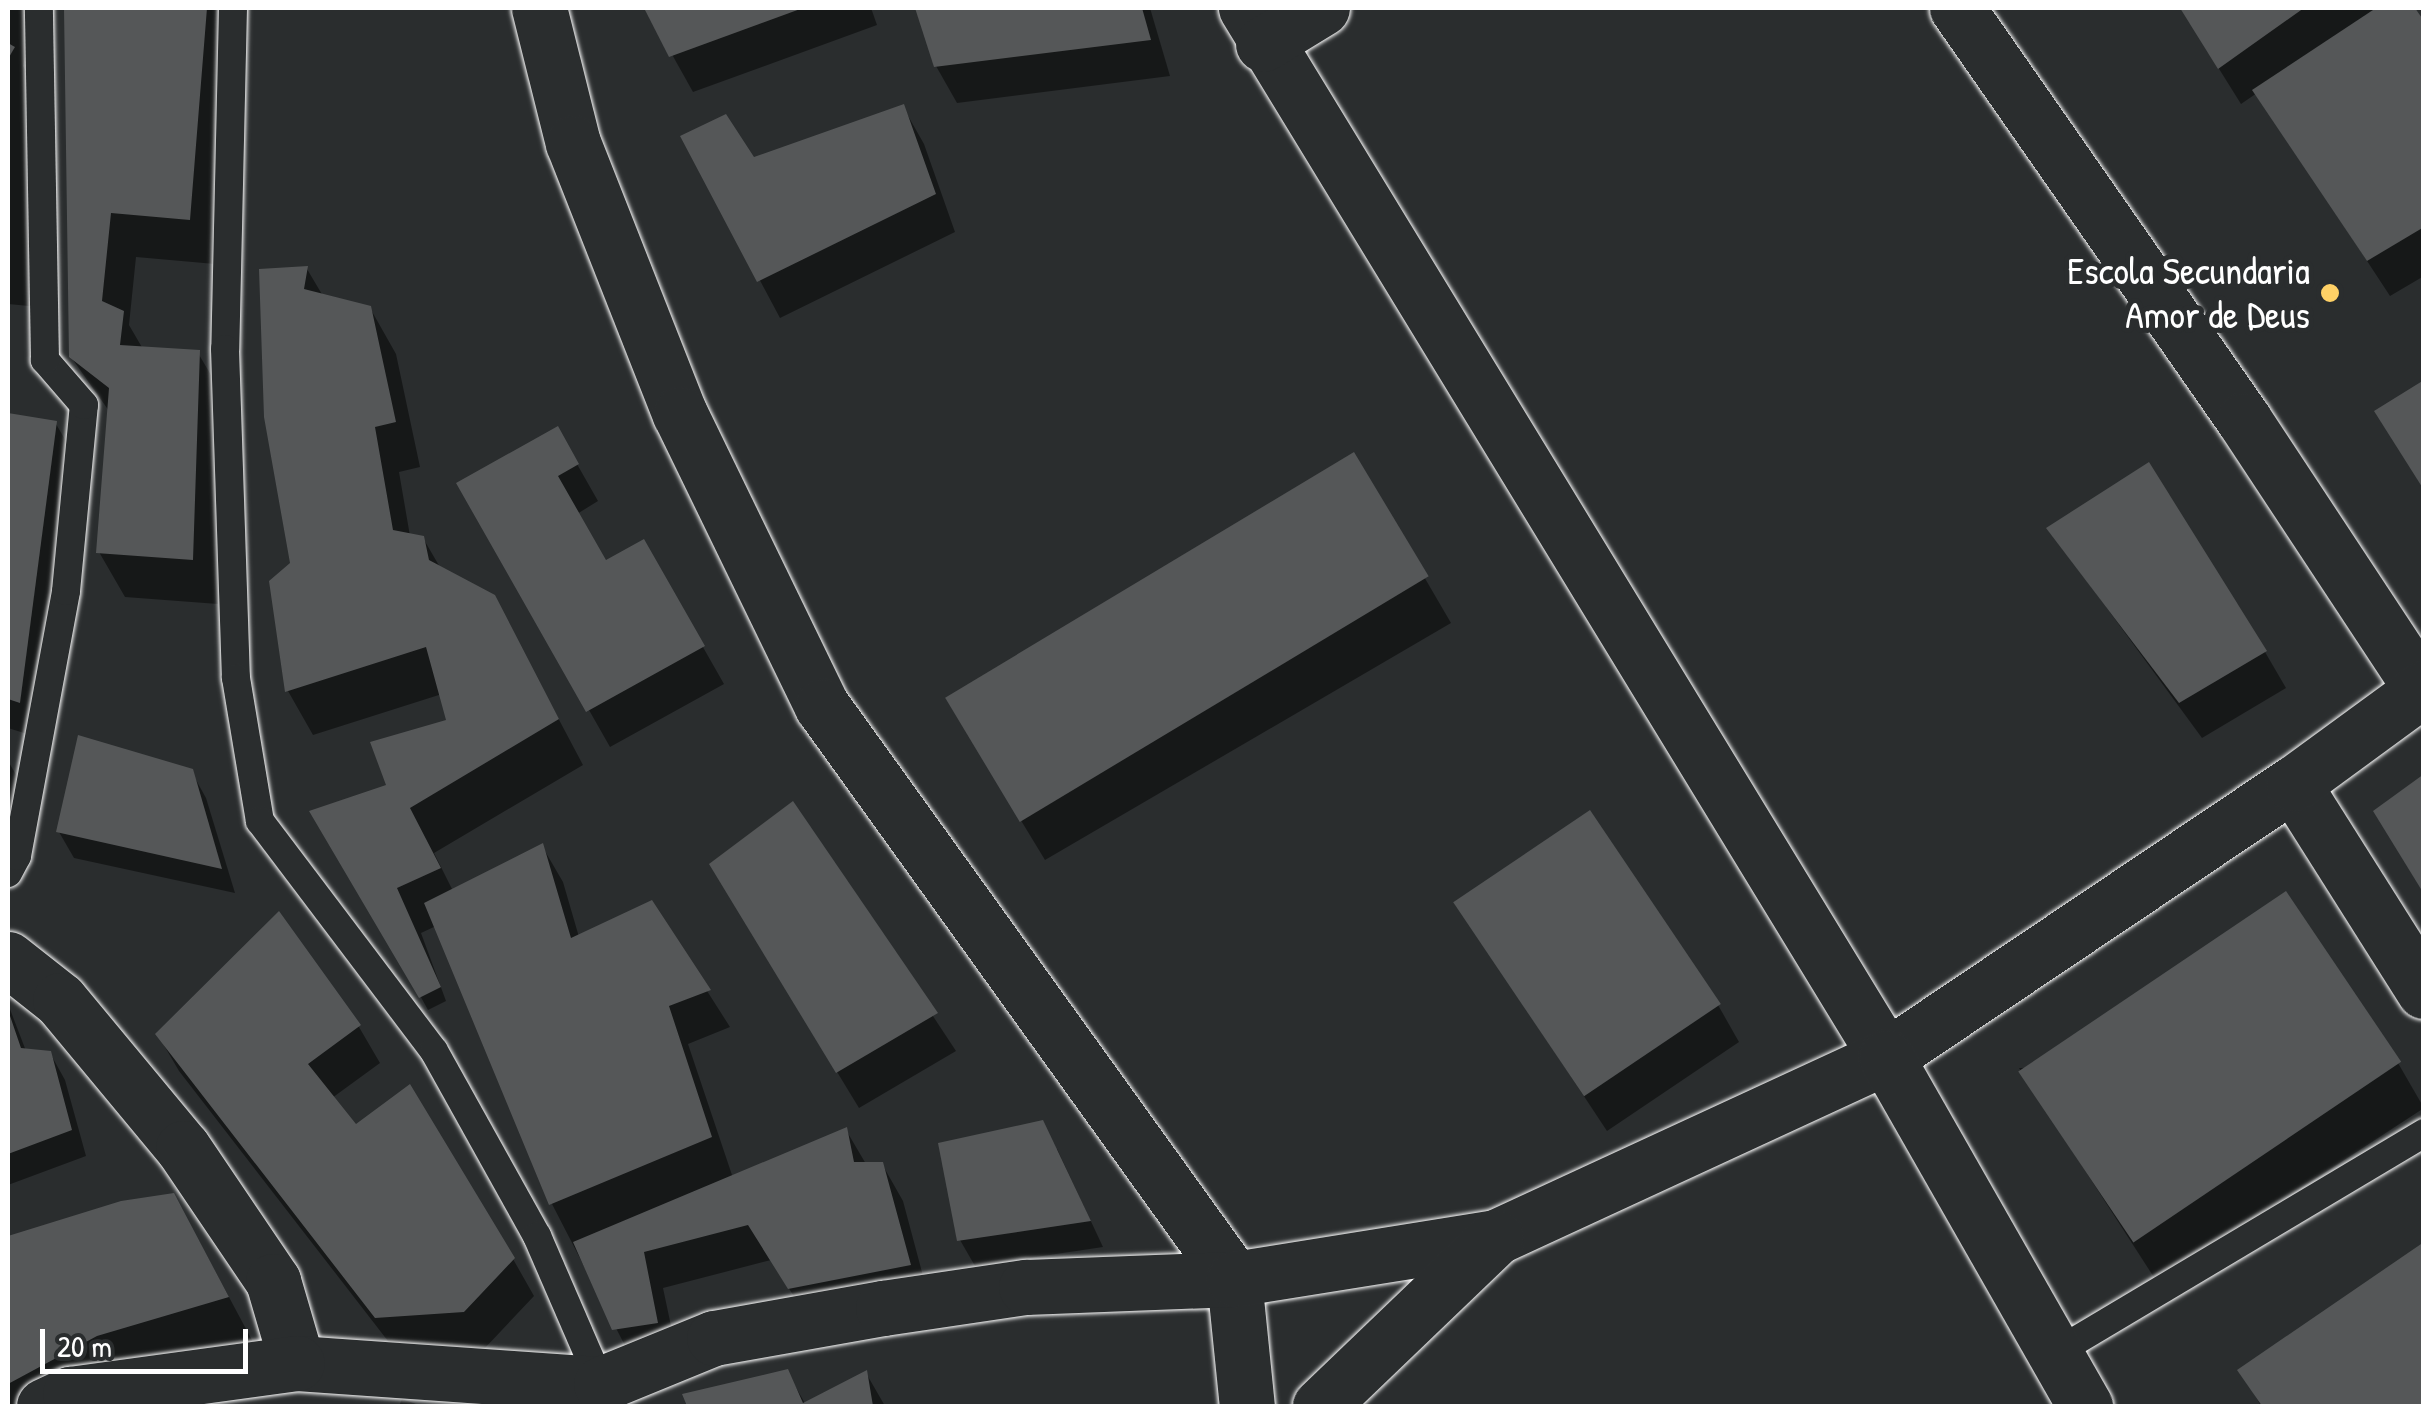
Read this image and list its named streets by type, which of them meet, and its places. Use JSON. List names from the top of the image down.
{
  "places": ["Escola Secundaria Amor de Deus"],
  "scale_bar": "20 m"
}
